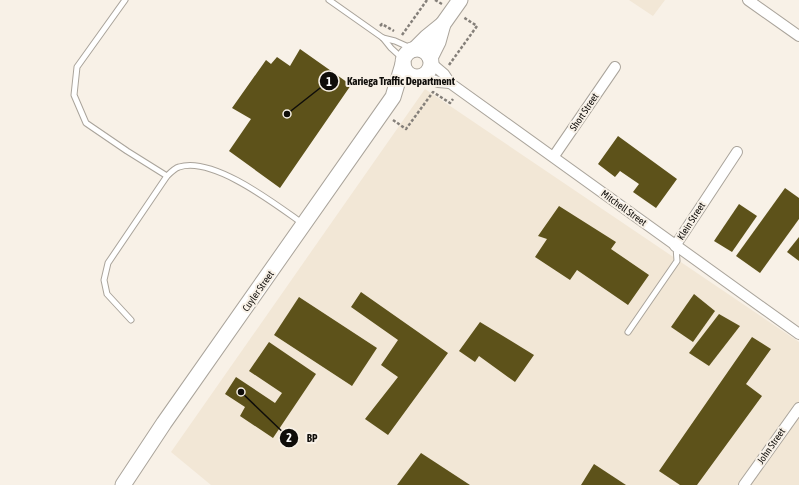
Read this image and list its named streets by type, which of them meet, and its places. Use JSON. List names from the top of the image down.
{
  "streets": {
    "main road": ["Cuyler Street"],
    "street": [
      "Short Street",
      "Mitchell Street",
      "Klein Street",
      "John Street"
    ]
  },
  "crossings": [
    ["Short Street", "Mitchell Street"],
    ["Mitchell Street", "Klein Street"],
    ["Mitchell Street", "Cuyler Street"]
  ],
  "places": ["Kariega Traffic Department", "BP"]
}
